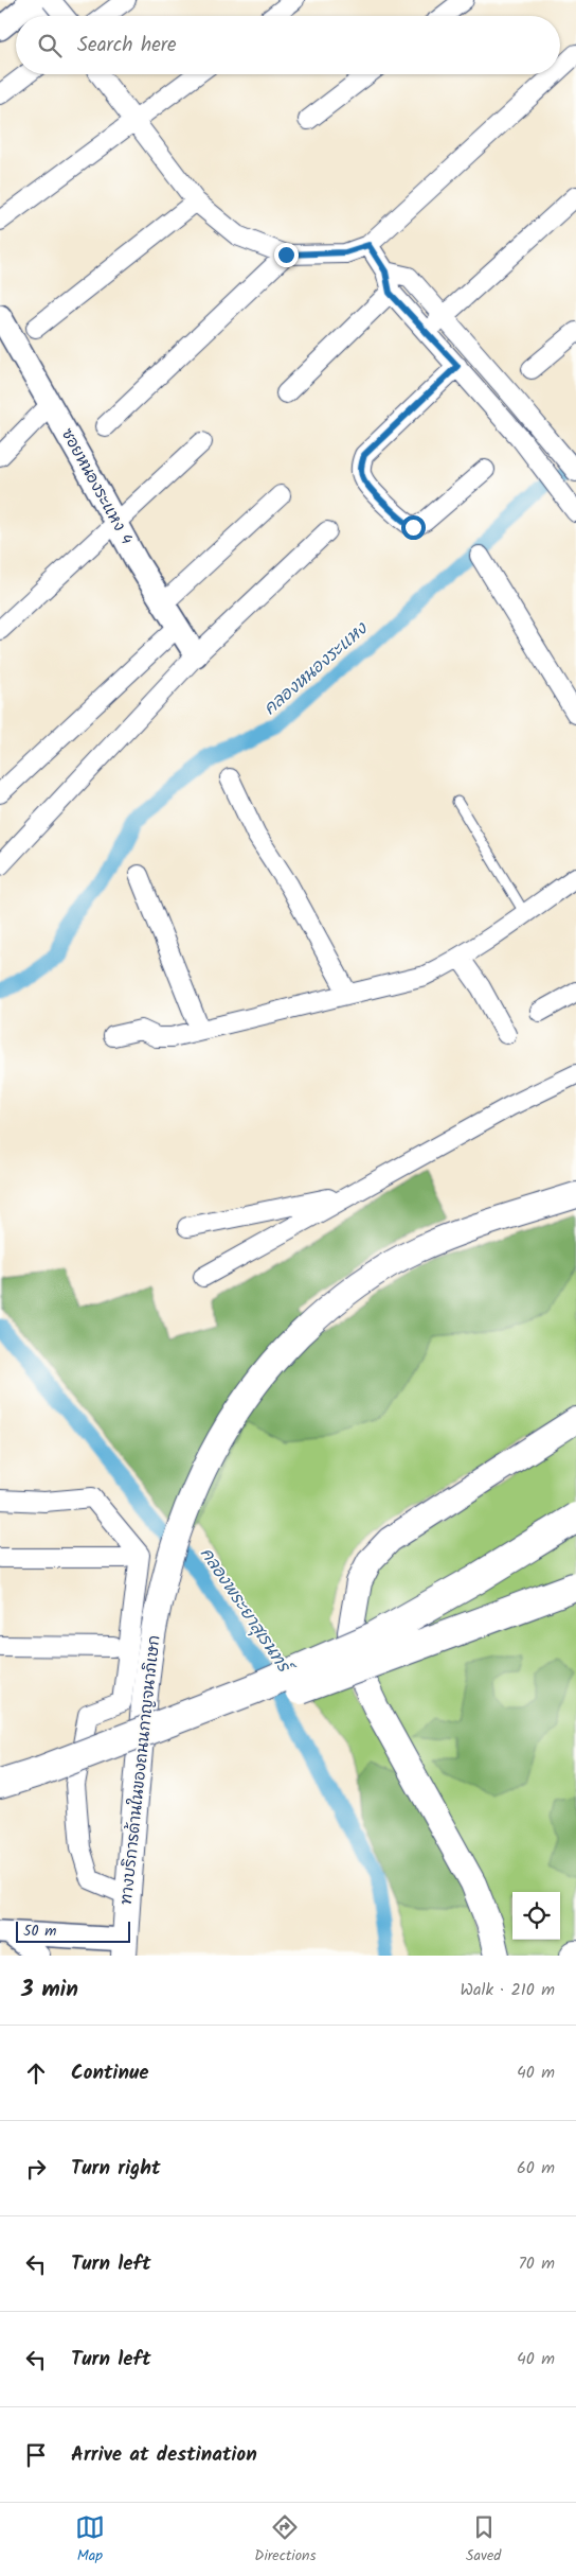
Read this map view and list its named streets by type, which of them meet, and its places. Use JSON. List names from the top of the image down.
{
  "streets": {
    "main road": ["ทางบริการด้านในของถนนกาญจนาภิเษก"],
    "street": ["ซอยหนองระแหง 4"]
  },
  "water": ["คลองหนองระแหง", "คลองพระยาสุเรนทร์"],
  "scale_bar": "50 m",
  "page": {
    "search": "Search here",
    "scale": "50 m",
    "heading": ["3 min", "Walk · 210 m"],
    "list": [
      ["Continue", "40 m"],
      ["Turn right", "60 m"],
      ["Turn left", "70 m"],
      ["Turn left", "40 m"],
      "Arrive at destination"
    ],
    "nav": ["Map", "Directions", "Saved"]
  }
}
